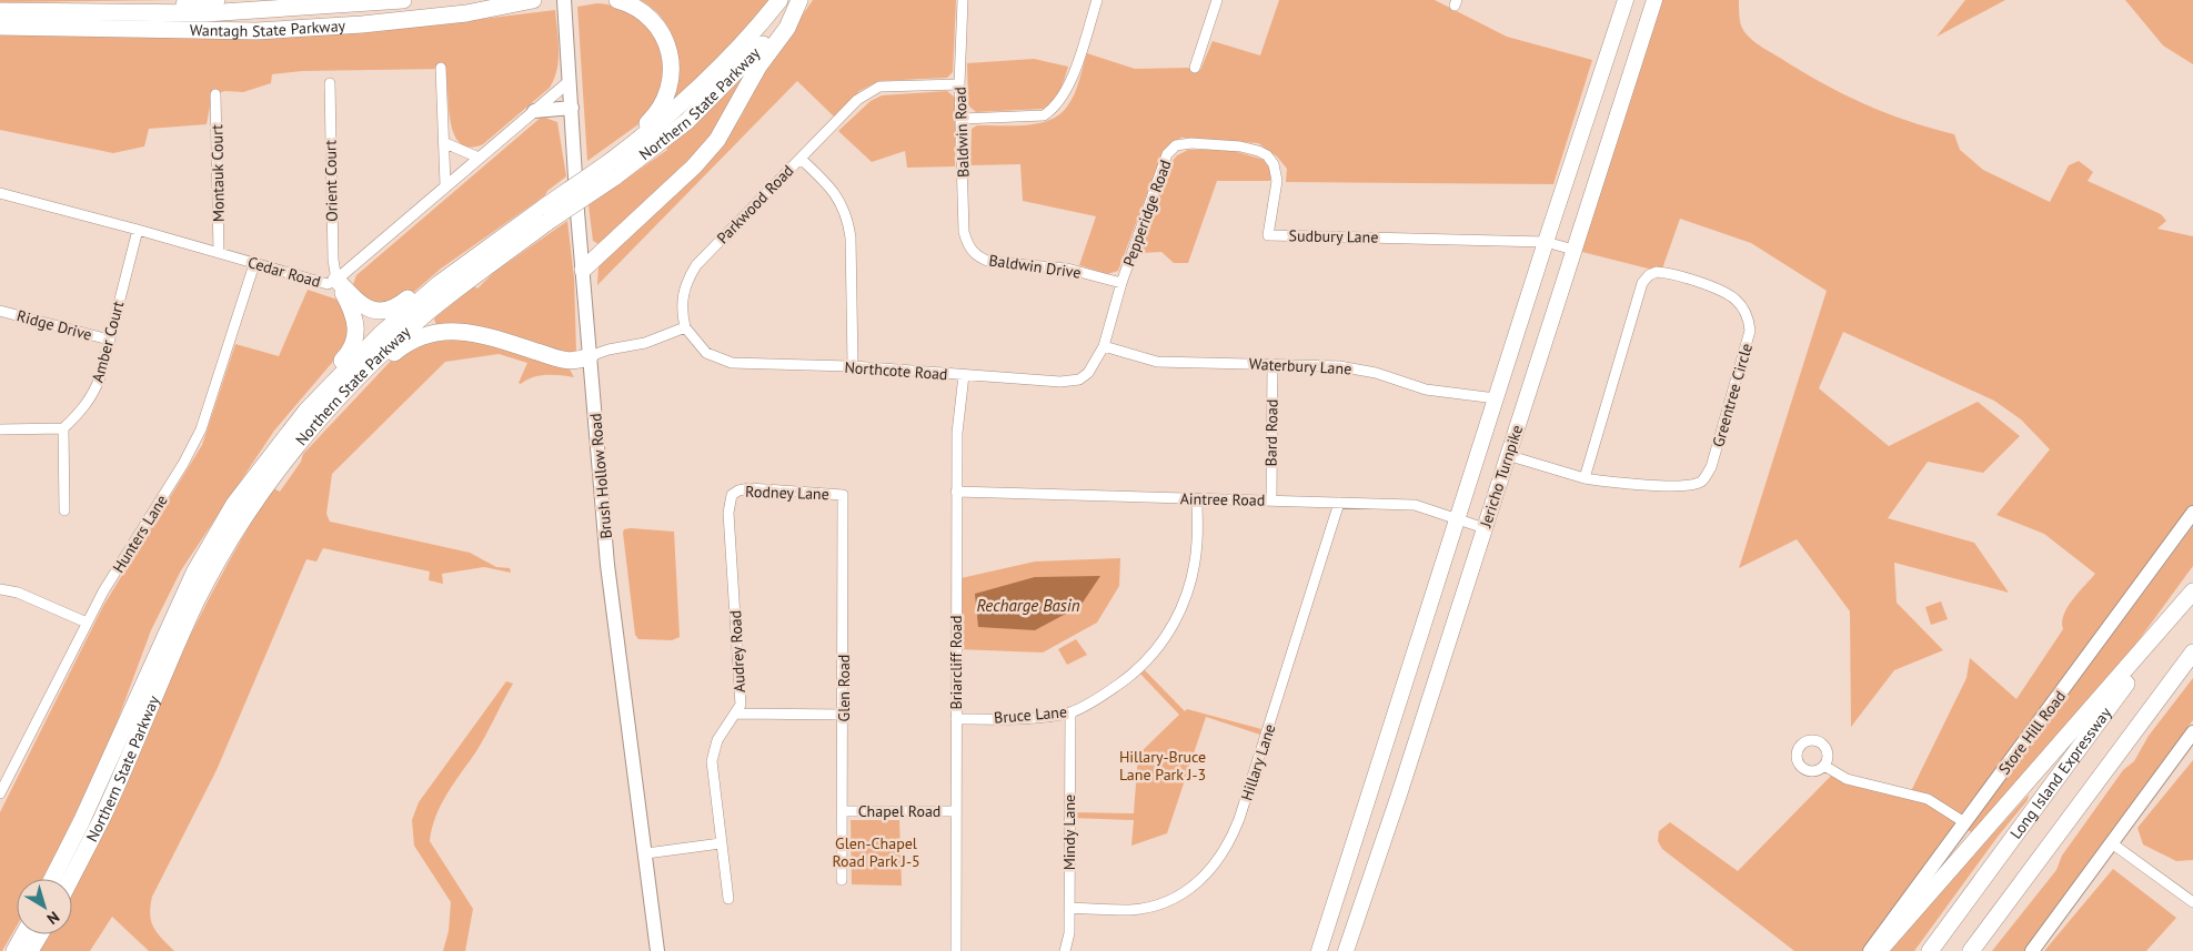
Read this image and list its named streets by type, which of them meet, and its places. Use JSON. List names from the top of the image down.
{
  "streets": {
    "highway": ["Wantagh State Parkway", "Northern State Parkway", "Long Island Expressway"],
    "main road": ["Brush Hollow Road", "Jericho Turnpike", "Store Hill Road"],
    "street": [
      "Baldwin Road",
      "Montauk Court",
      "Orient Court",
      "Parkwood Road",
      "Pepperidge Road",
      "Sudbury Lane",
      "Baldwin Drive",
      "Cedar Road",
      "Ridge Drive",
      "Amber Court",
      "Waterbury Lane",
      "Northcote Road",
      "Greentree Circle",
      "Bard Road",
      "Rodney Lane",
      "Aintree Road",
      "Hunters Lane",
      "Audrey Road",
      "Briarcliff Road",
      "Glen Road",
      "Bruce Lane",
      "Hillary Lane",
      "Chapel Road",
      "Mindy Lane"
    ]
  },
  "crossings": [
    ["Baldwin Road", "Parkwood Road"],
    ["Baldwin Road", "Baldwin Drive"],
    ["Montauk Court", "Cedar Road"],
    ["Orient Court", "Cedar Road"],
    ["Parkwood Road", "Northcote Road"],
    ["Pepperidge Road", "Sudbury Lane"],
    ["Pepperidge Road", "Baldwin Drive"],
    ["Sudbury Lane", "Jericho Turnpike"],
    ["Cedar Road", "Amber Court"],
    ["Cedar Road", "Brush Hollow Road"],
    ["Cedar Road", "Hunters Lane"],
    ["Ridge Drive", "Amber Court"],
    ["Waterbury Lane", "Northcote Road"],
    ["Waterbury Lane", "Bard Road"],
    ["Waterbury Lane", "Jericho Turnpike"],
    ["Northcote Road", "Briarcliff Road"],
    ["Greentree Circle", "Jericho Turnpike"],
    ["Bard Road", "Aintree Road"],
    ["Jericho Turnpike", "Aintree Road"],
    ["Rodney Lane", "Audrey Road"],
    ["Rodney Lane", "Glen Road"],
    ["Aintree Road", "Briarcliff Road"],
    ["Aintree Road", "Bruce Lane"],
    ["Aintree Road", "Hillary Lane"],
    ["Briarcliff Road", "Bruce Lane"],
    ["Briarcliff Road", "Chapel Road"],
    ["Glen Road", "Chapel Road"],
    ["Bruce Lane", "Mindy Lane"],
    ["Hillary Lane", "Mindy Lane"]
  ],
  "water": ["Recharge Basin"],
  "parks": ["Hillary-Bruce Lane Park J-3", "Glen-Chapel Road Park J-5"],
  "north": "bottom right"
}
